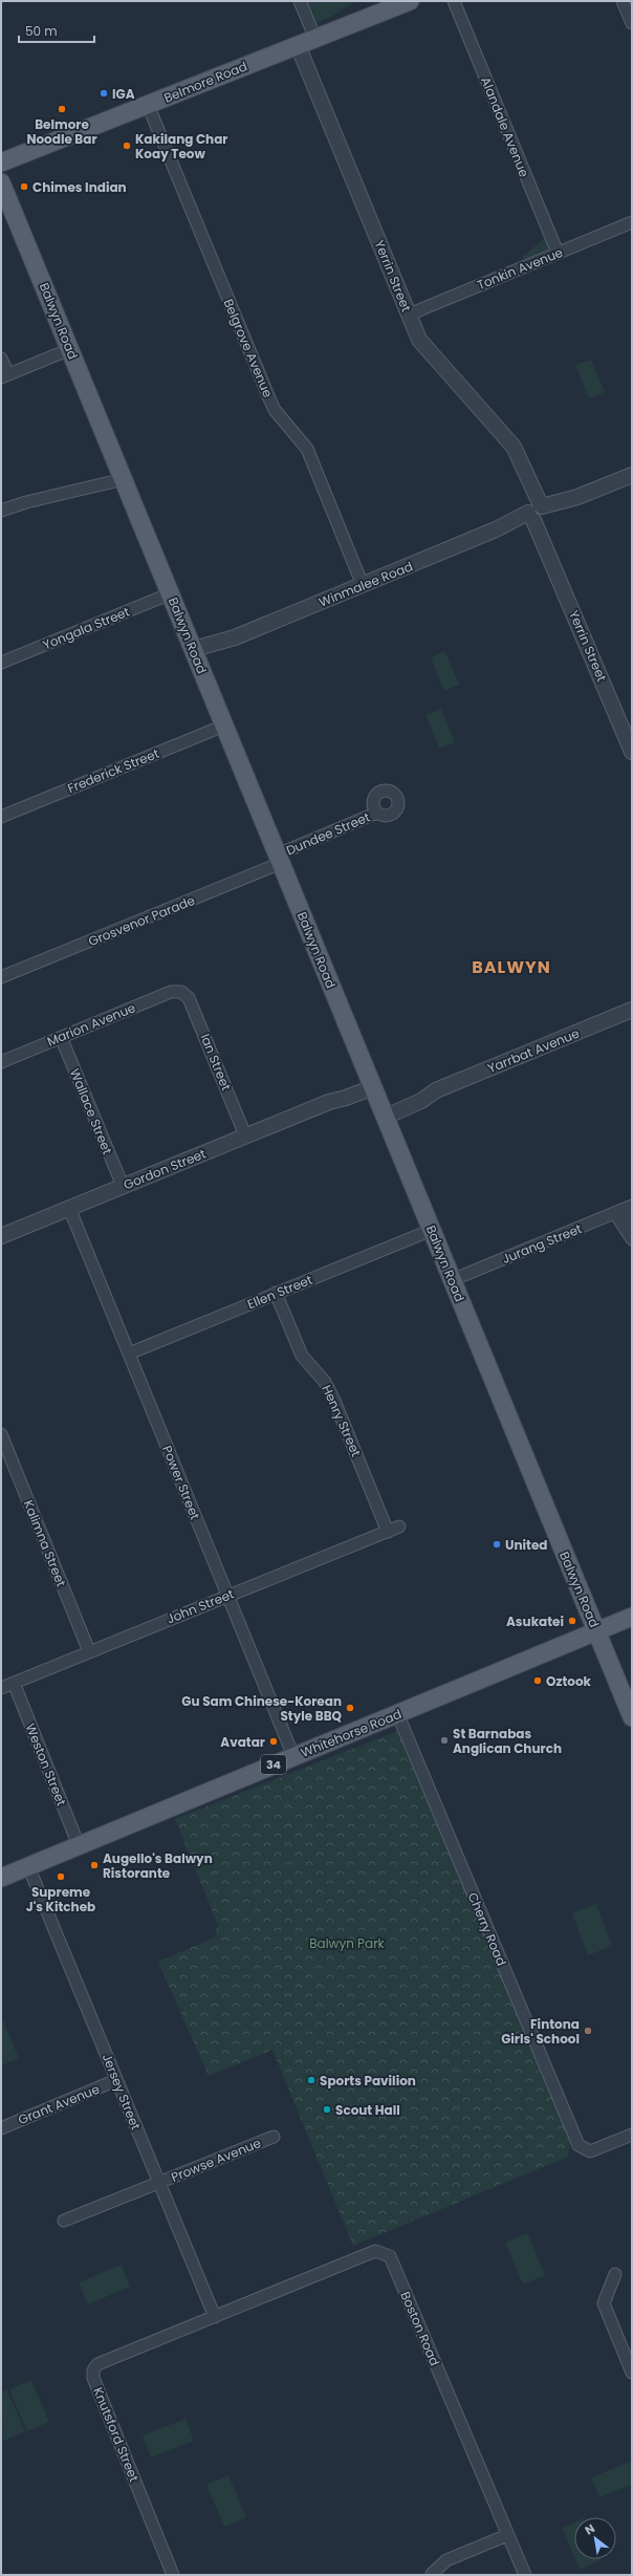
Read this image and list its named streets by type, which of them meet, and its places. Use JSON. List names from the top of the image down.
{
  "streets": {
    "main road": [
      "Belmore Road",
      "Balwyn Road",
      "Whitehorse Road",
      "34"
    ],
    "street": [
      "Alandale Avenue",
      "Tonkin Avenue",
      "Yerrin Street",
      "Belgrove Avenue",
      "Winmalee Road",
      "Yongala Street",
      "Frederick Street",
      "Dundee Street",
      "Grosvenor Parade",
      "Marion Avenue",
      "Yarrbat Avenue",
      "Ian Street",
      "Wallace Street",
      "Gordon Street",
      "Jurang Street",
      "Ellen Street",
      "Henry Street",
      "Power Street",
      "Kalimna Street",
      "John Street",
      "Weston Street",
      "Cherry Road",
      "Jersey Street",
      "Grant Avenue",
      "Prowse Avenue",
      "Boston Road",
      "Knutsford Street"
    ]
  },
  "crossings": [
    ["Belmore Road", "Yerrin Street"],
    ["Belmore Road", "Belgrove Avenue"],
    ["Alandale Avenue", "Tonkin Avenue"],
    ["Tonkin Avenue", "Yerrin Street"],
    ["Yerrin Street", "Winmalee Road"],
    ["Balwyn Road", "Winmalee Road"],
    ["Balwyn Road", "Yongala Street"],
    ["Balwyn Road", "Frederick Street"],
    ["Balwyn Road", "Dundee Street"],
    ["Balwyn Road", "Grosvenor Parade"],
    ["Balwyn Road", "Yarrbat Avenue"],
    ["Balwyn Road", "Gordon Street"],
    ["Balwyn Road", "Jurang Street"],
    ["Balwyn Road", "Ellen Street"],
    ["Balwyn Road", "Whitehorse Road"],
    ["Belgrove Avenue", "Winmalee Road"],
    ["Dundee Street", "Grosvenor Parade"],
    ["Marion Avenue", "Ian Street"],
    ["Marion Avenue", "Wallace Street"],
    ["Ian Street", "Gordon Street"],
    ["Wallace Street", "Gordon Street"],
    ["Gordon Street", "Power Street"],
    ["Ellen Street", "Henry Street"],
    ["Ellen Street", "Power Street"],
    ["Henry Street", "John Street"],
    ["Power Street", "John Street"],
    ["Power Street", "Whitehorse Road"],
    ["Kalimna Street", "John Street"],
    ["John Street", "Weston Street"],
    ["Whitehorse Road", "Weston Street"],
    ["Whitehorse Road", "Cherry Road"],
    ["Whitehorse Road", "Jersey Street"],
    ["Jersey Street", "Grant Avenue"],
    ["Jersey Street", "Prowse Avenue"],
    ["Jersey Street", "Boston Road"],
    ["Jersey Street", "Knutsford Street"],
    ["Boston Road", "Knutsford Street"]
  ],
  "districts": ["BALWYN"],
  "parks": ["Balwyn Park"],
  "places": [
    "IGA",
    "Belmore Noodle Bar",
    "Kakilang Char Koay Teow",
    "Chimes Indian",
    "United",
    "Asukatei",
    "Oztook",
    "Gu Sam Chinese-Korean Style BBQ",
    "St Barnabas Anglican Church",
    "Avatar",
    "Augello's Balwyn Ristorante",
    "Supreme J's Kitcheb",
    "Fintona Girls' School",
    "Sports Pavilion",
    "Scout Hall"
  ],
  "scale_bar": "50 m",
  "north": "top left"
}
